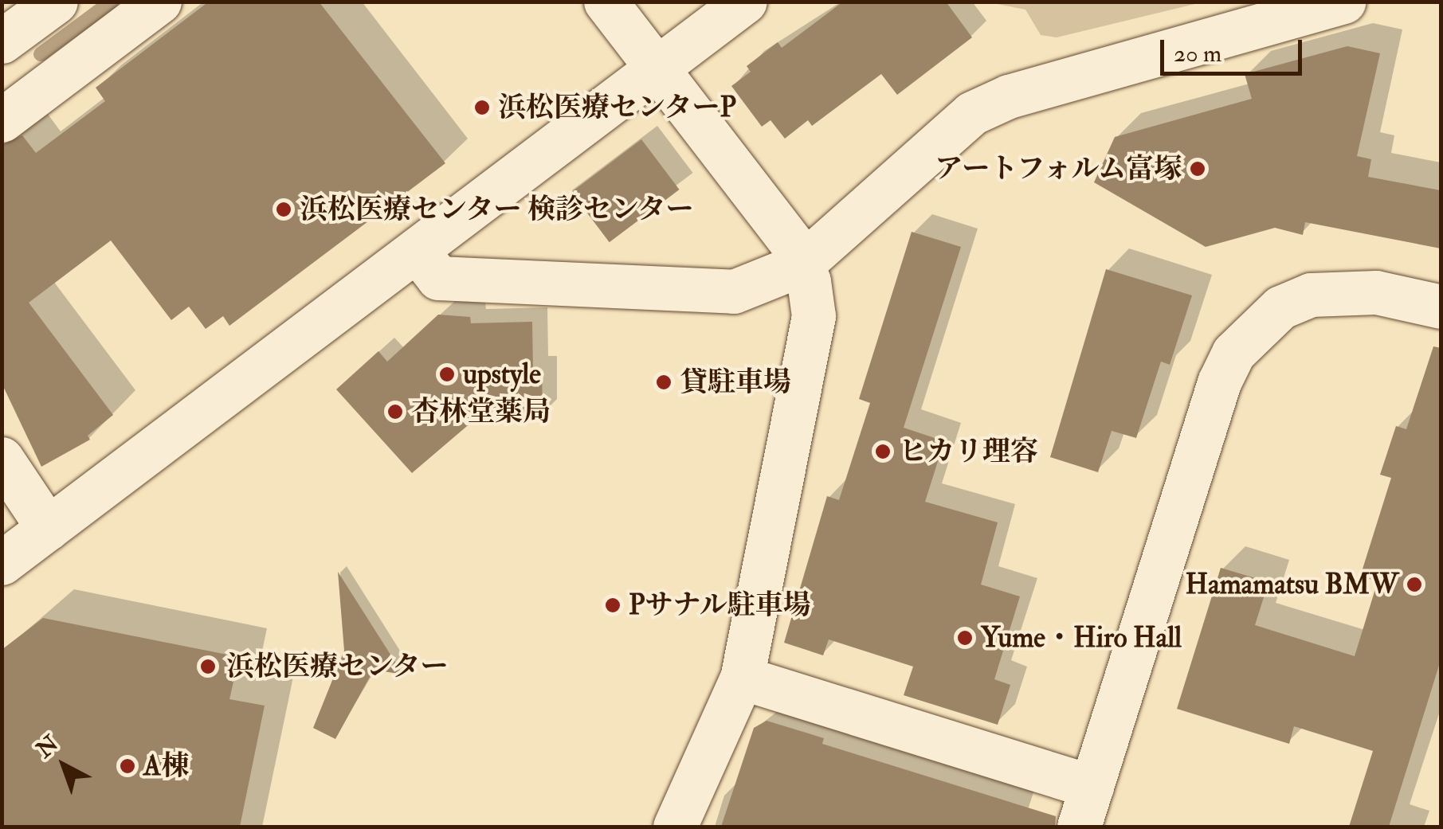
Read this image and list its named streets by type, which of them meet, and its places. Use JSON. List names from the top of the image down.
{
  "places": [
    "浜松医療センターP",
    "アートフォルム富塚",
    "浜松医療センター 検診センター",
    "upstyle",
    "貸駐車場",
    "杏林堂薬局",
    "ヒカリ理容",
    "Hamamatsu BMW",
    "Pサナル駐車場",
    "Yume・Hiro Hall",
    "浜松医療センター",
    "A棟"
  ],
  "scale_bar": "20 m",
  "north": "top left"
}
